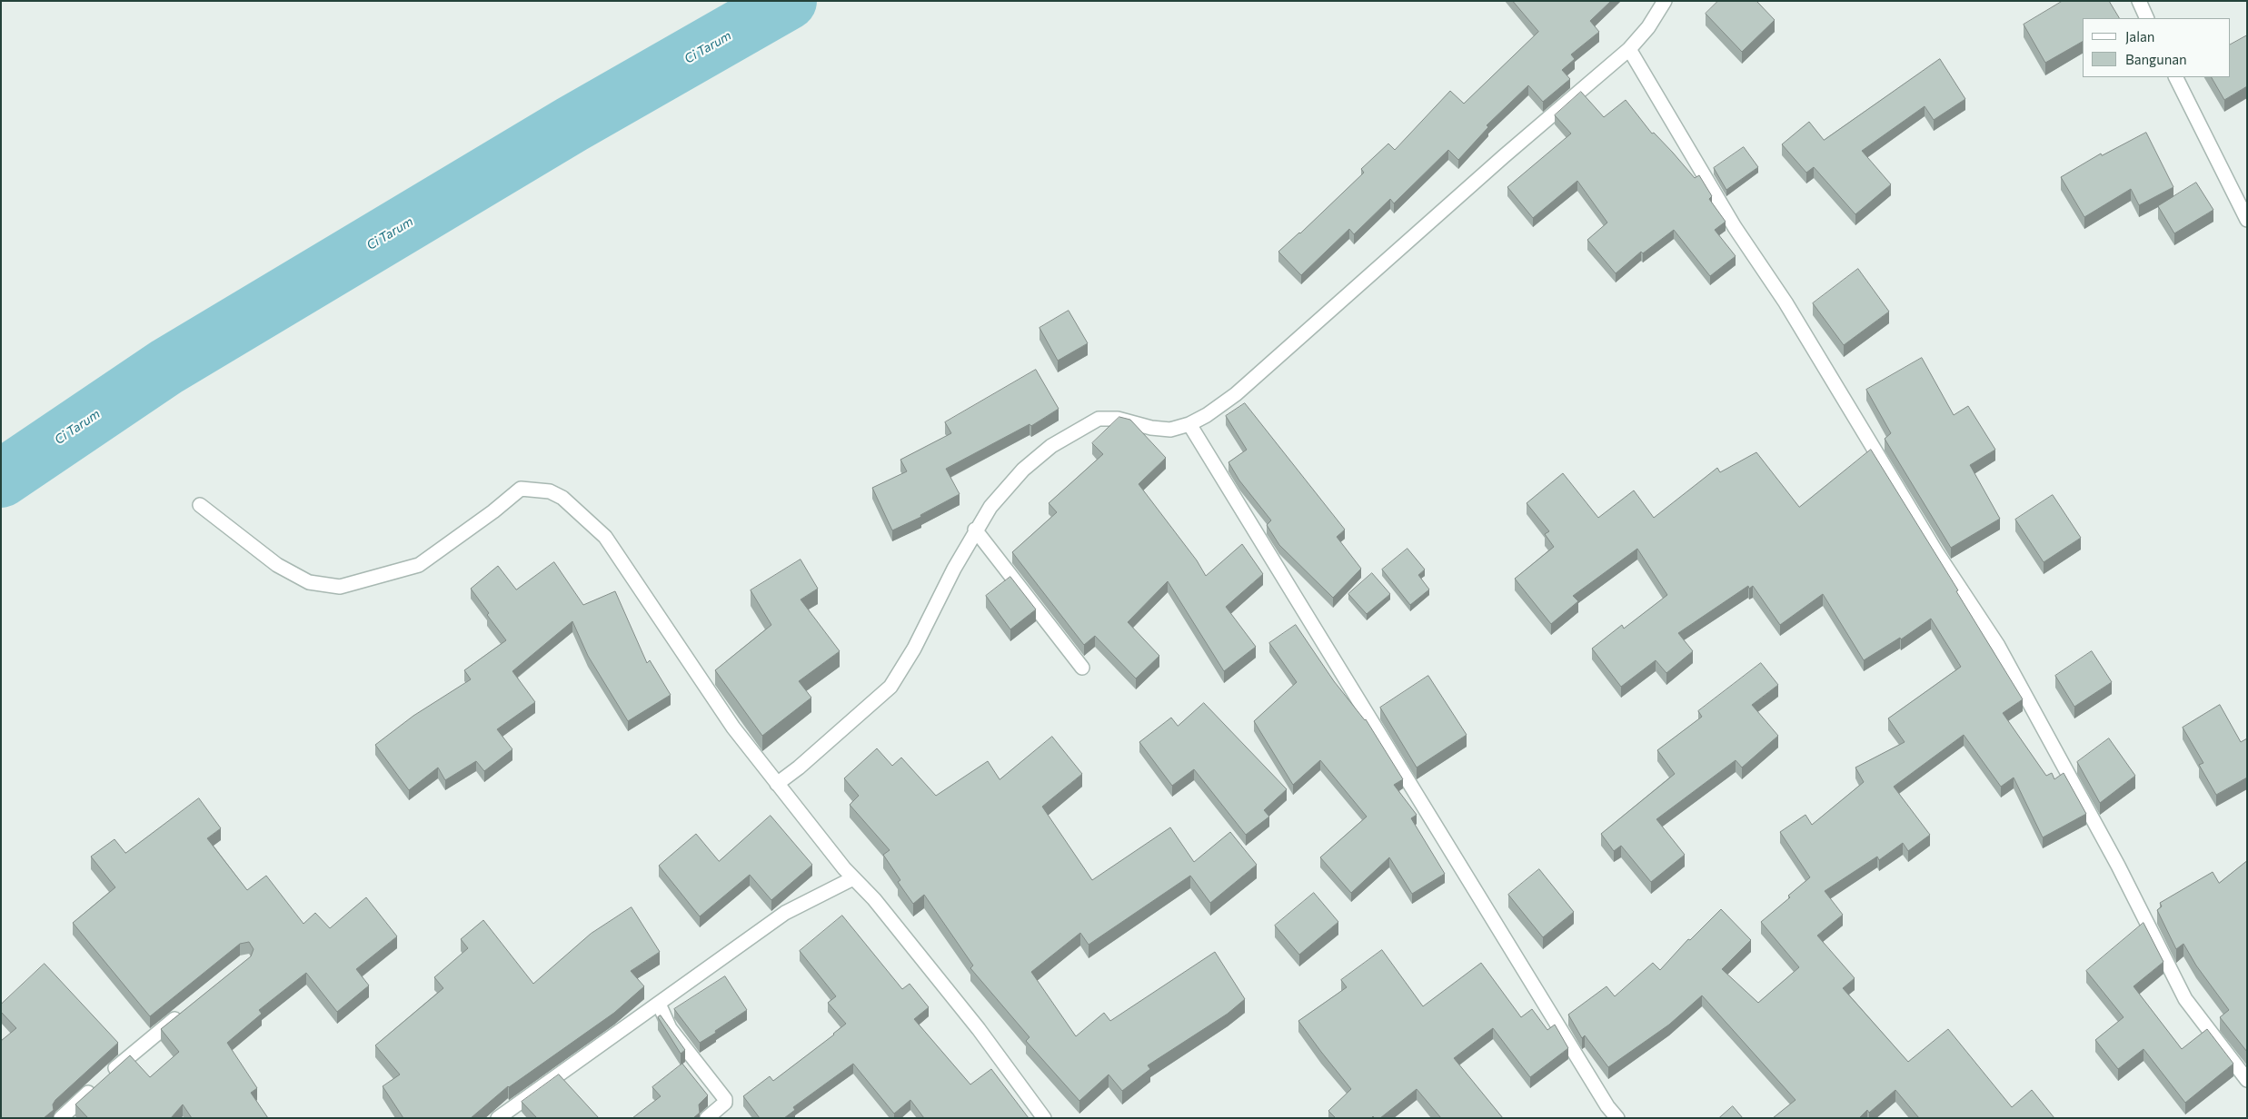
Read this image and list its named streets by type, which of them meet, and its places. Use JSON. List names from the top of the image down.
{
  "water": ["Ci Tarum"],
  "legend": ["Jalan", "Bangunan"]
}
